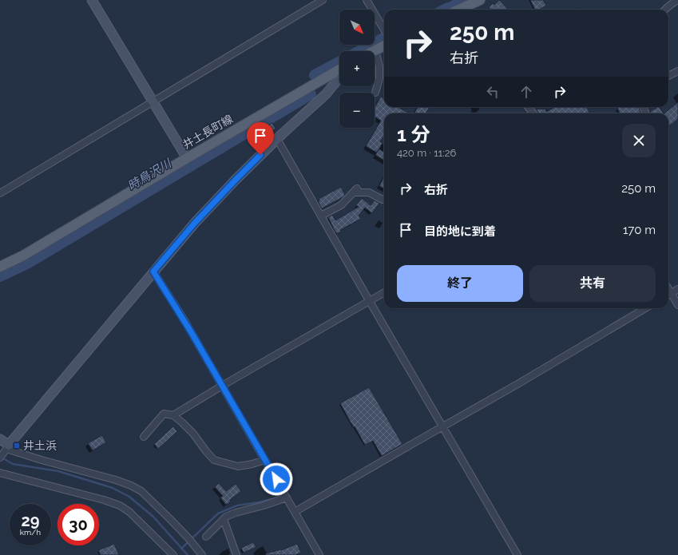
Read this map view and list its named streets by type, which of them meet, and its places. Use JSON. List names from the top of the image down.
{
  "streets": {
    "main road": ["井土長町線"]
  },
  "water": ["時鳥沢川"],
  "places": {
    "transit": ["井土浜"]
  },
  "north": "bottom right",
  "page": {
    "map_buttons": ["+", "−"],
    "turn": ["250 m", "右折"],
    "heading": ["1 分", "420 m · 11:26"],
    "list": [
      {
        "name": "右折",
        "value": "250 m"
      },
      {
        "name": "目的地に到着",
        "value": "170 m"
      }
    ],
    "buttons": ["終了", "共有"],
    "speed": "29 km/h",
    "limit": "30"
  }
}
